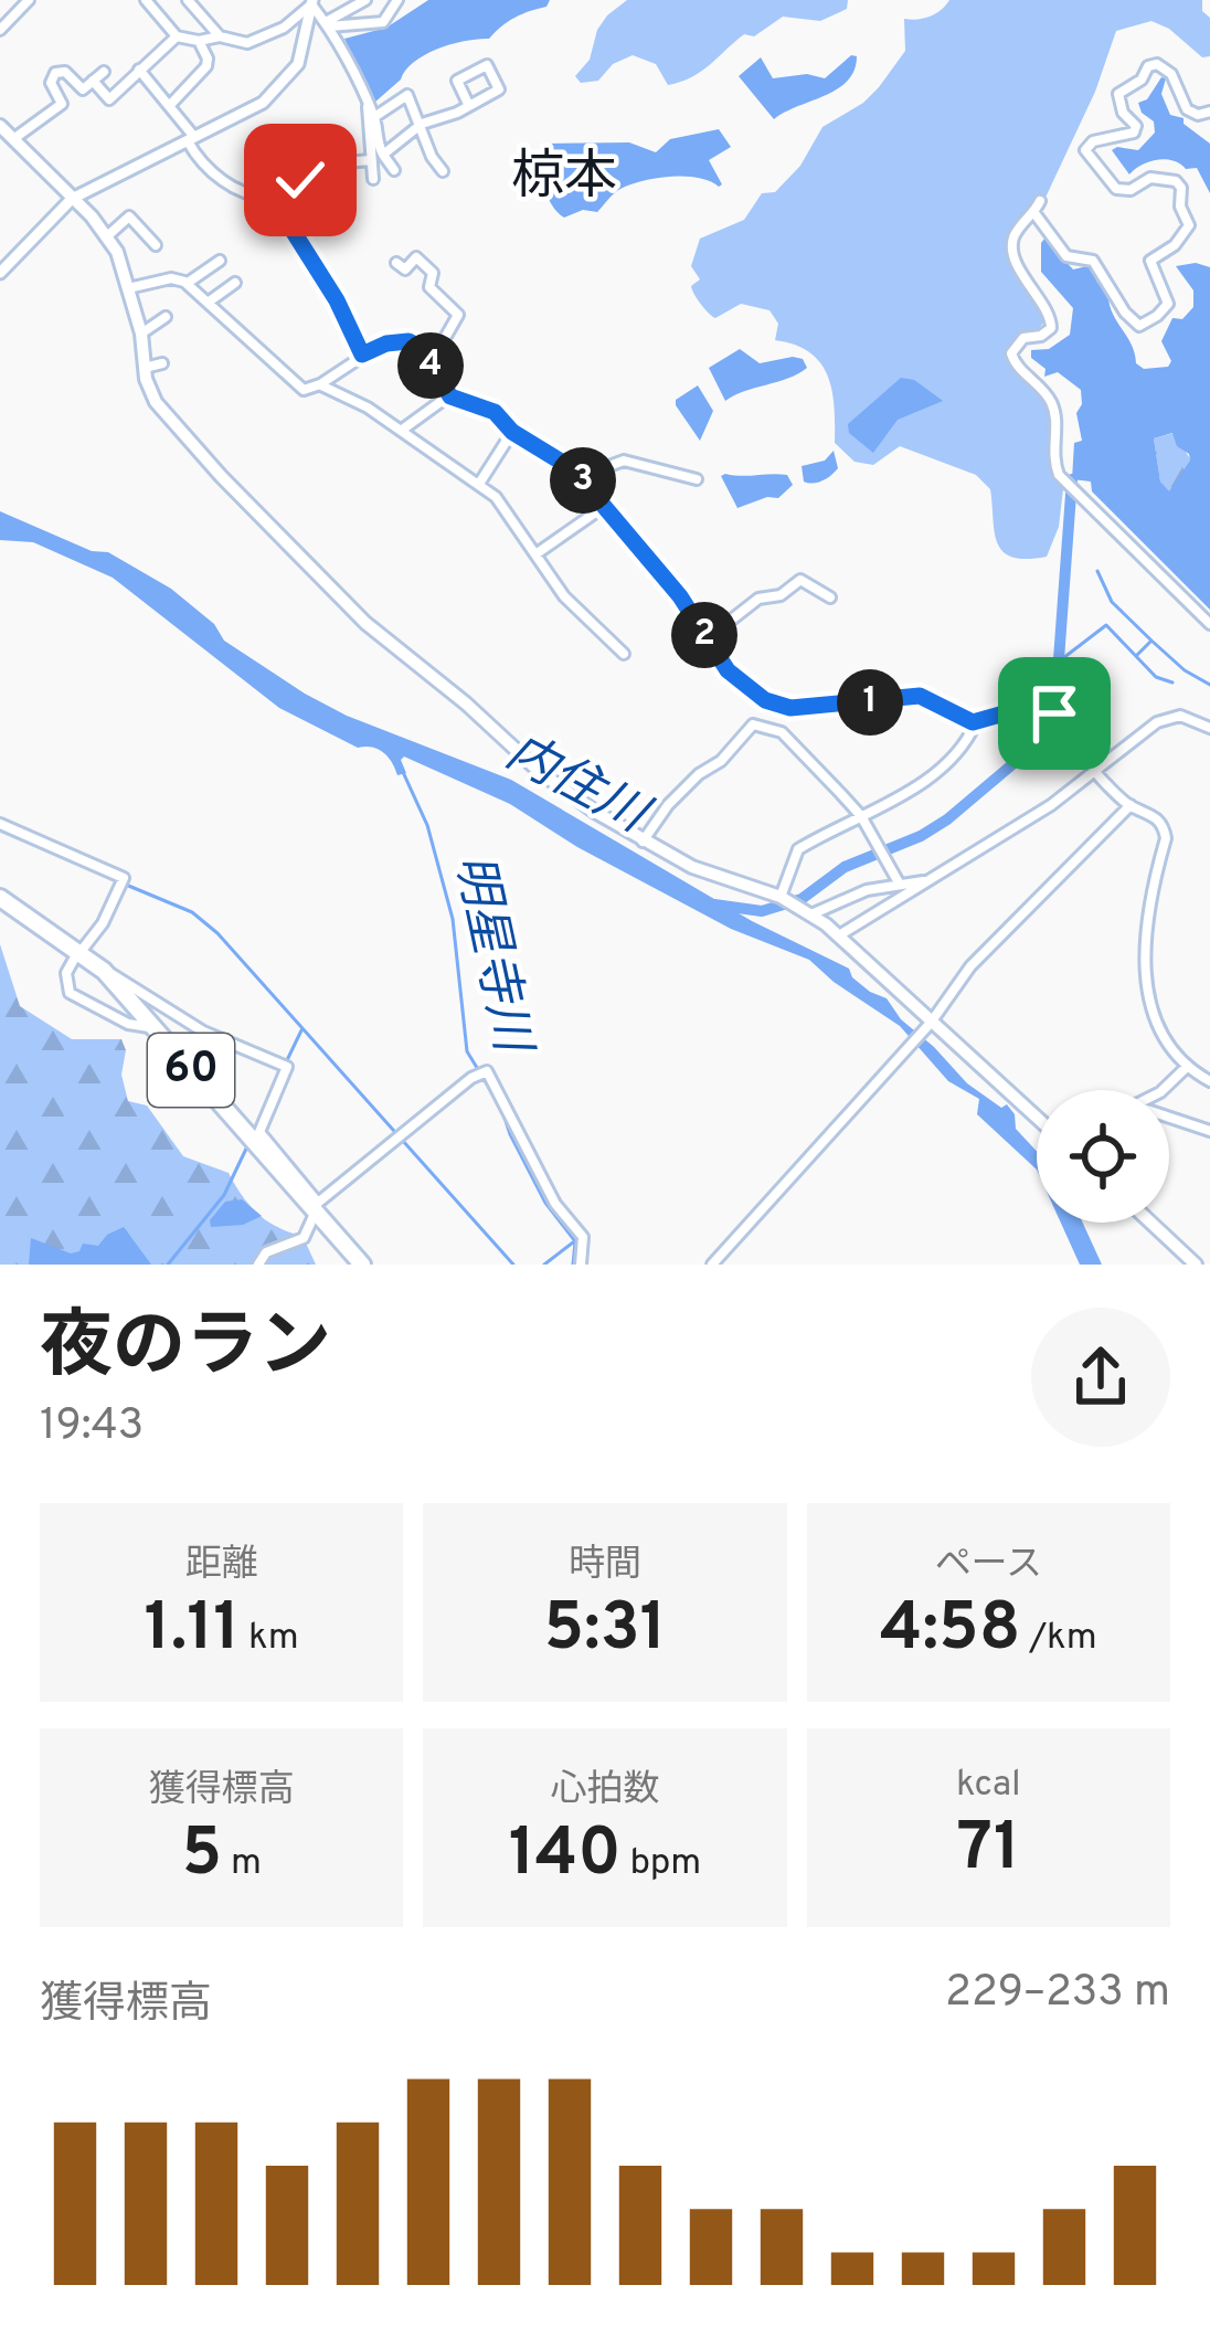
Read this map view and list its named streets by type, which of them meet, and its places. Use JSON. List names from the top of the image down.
{
  "streets": {
    "main road": ["60"]
  },
  "districts": ["椋本"],
  "water": ["内住川", "明星寺川"],
  "page": {
    "pins": [
      "4",
      "3",
      "2",
      "1"
    ],
    "heading": ["夜のラン", "19:43"],
    "stats": [
      ["距離", "1.11 km"],
      ["時間", "5:31"],
      ["ペース", "4:58 /km"],
      ["獲得標高", "5 m"],
      ["心拍数", "140 bpm"],
      ["kcal", "71"]
    ],
    "chart": ["獲得標高", "229–233 m"]
  }
}
